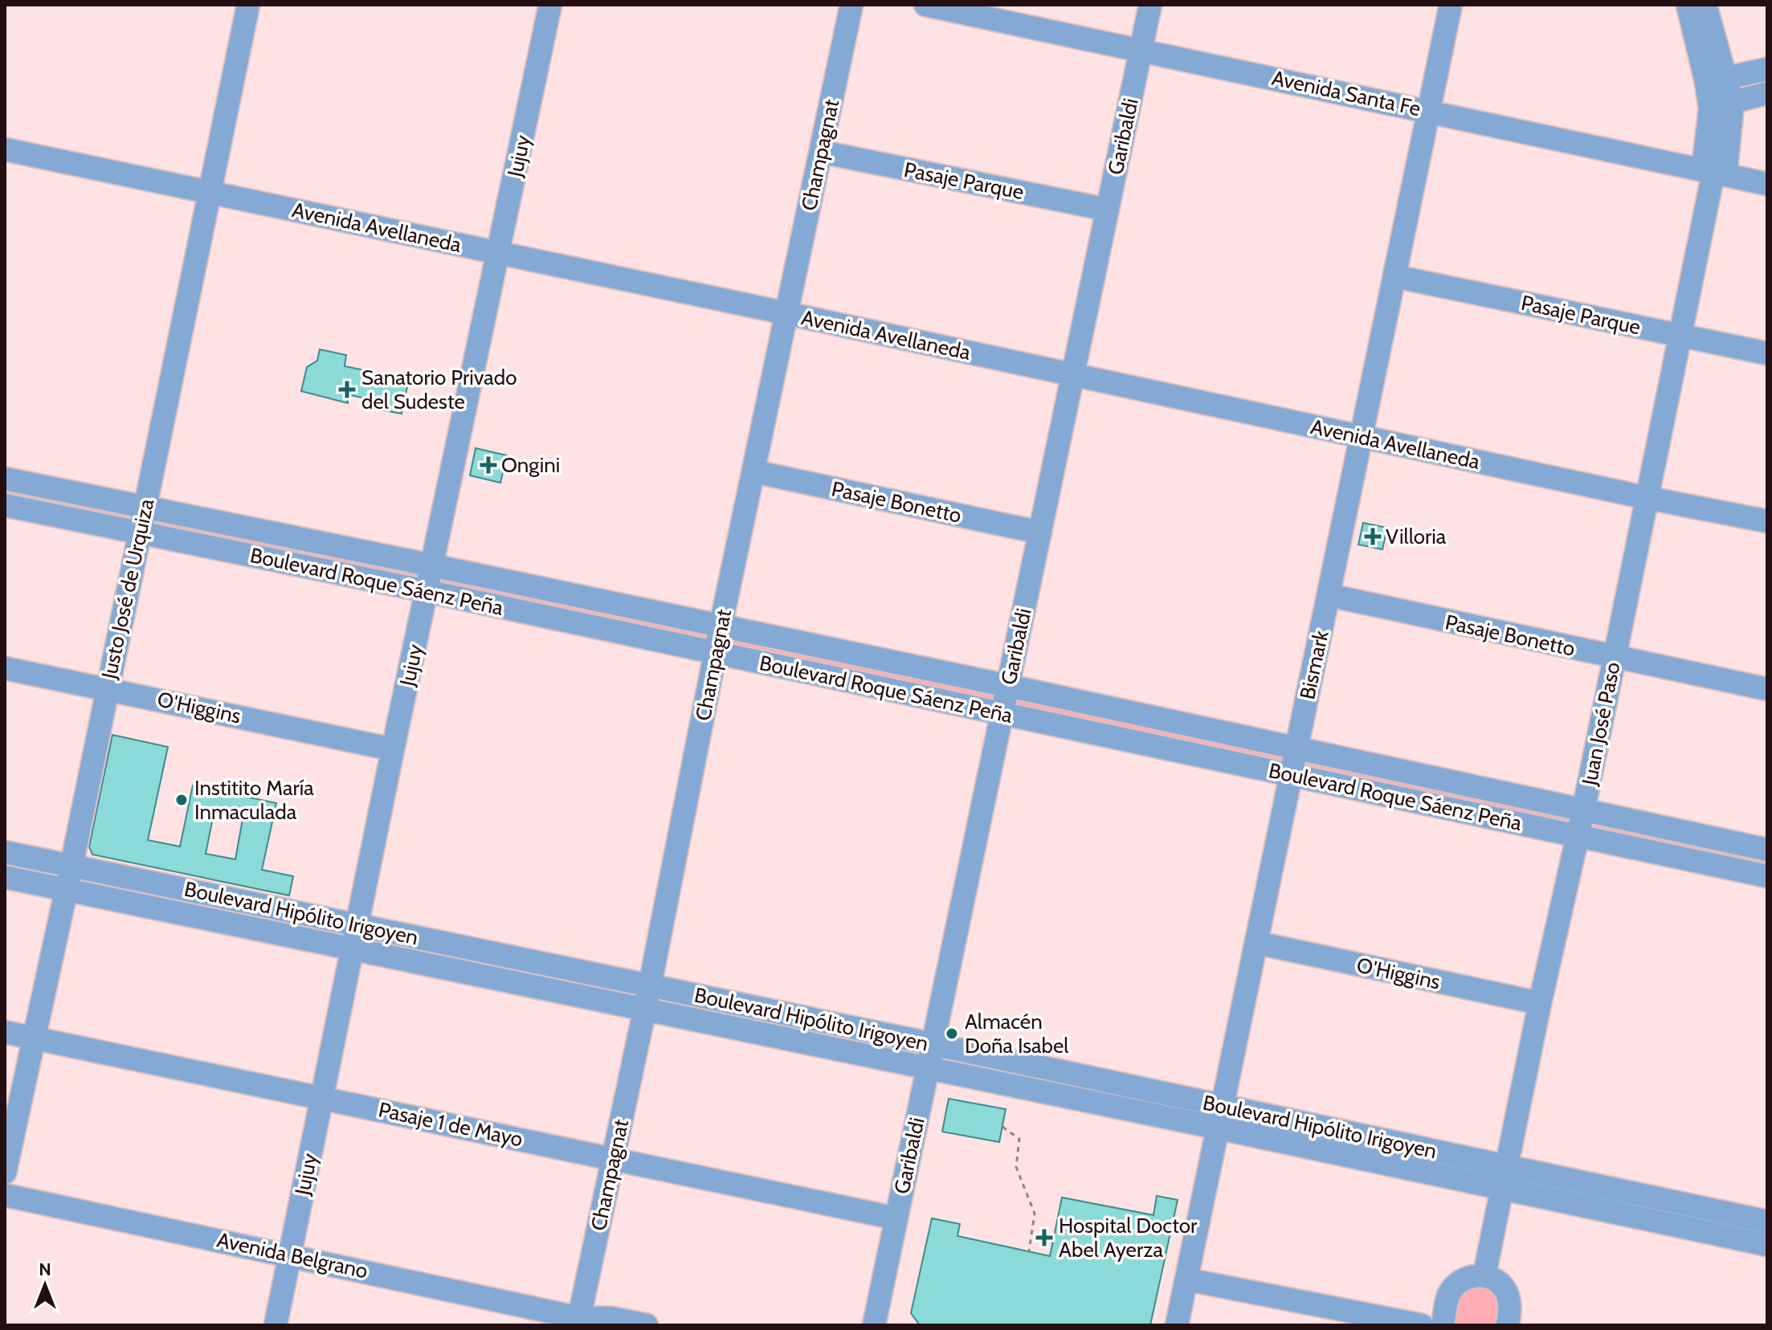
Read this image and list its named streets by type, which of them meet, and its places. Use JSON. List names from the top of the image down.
{
  "streets": {
    "street": [
      "Avenida Santa Fe",
      "Garibaldi",
      "Champagnat",
      "Jujuy",
      "Pasaje Parque",
      "Avenida Avellaneda",
      "Pasaje Bonetto",
      "Boulevard Roque Sáenz Peña",
      "Justo José de Urquiza",
      "Bismark",
      "O'Higgins",
      "Juan José Paso",
      "Boulevard Hipólito Irigoyen",
      "Pasaje 1 de Mayo",
      "Avenida Belgrano"
    ]
  },
  "crossings": [
    ["Avenida Santa Fe", "Garibaldi"],
    ["Avenida Santa Fe", "Bismark"],
    ["Avenida Santa Fe", "Juan José Paso"],
    ["Garibaldi", "Pasaje Parque"],
    ["Garibaldi", "Avenida Avellaneda"],
    ["Garibaldi", "Pasaje Bonetto"],
    ["Garibaldi", "Boulevard Roque Sáenz Peña"],
    ["Garibaldi", "Boulevard Hipólito Irigoyen"],
    ["Garibaldi", "Pasaje 1 de Mayo"],
    ["Champagnat", "Pasaje Parque"],
    ["Champagnat", "Avenida Avellaneda"],
    ["Champagnat", "Pasaje Bonetto"],
    ["Champagnat", "Boulevard Roque Sáenz Peña"],
    ["Champagnat", "Boulevard Hipólito Irigoyen"],
    ["Champagnat", "Pasaje 1 de Mayo"],
    ["Champagnat", "Avenida Belgrano"],
    ["Jujuy", "Avenida Avellaneda"],
    ["Jujuy", "Boulevard Roque Sáenz Peña"],
    ["Jujuy", "O'Higgins"],
    ["Jujuy", "Boulevard Hipólito Irigoyen"],
    ["Jujuy", "Pasaje 1 de Mayo"],
    ["Jujuy", "Avenida Belgrano"],
    ["Pasaje Parque", "Bismark"],
    ["Pasaje Parque", "Juan José Paso"],
    ["Avenida Avellaneda", "Justo José de Urquiza"],
    ["Avenida Avellaneda", "Bismark"],
    ["Avenida Avellaneda", "Juan José Paso"],
    ["Pasaje Bonetto", "Bismark"],
    ["Pasaje Bonetto", "Juan José Paso"],
    ["Boulevard Roque Sáenz Peña", "Justo José de Urquiza"],
    ["Boulevard Roque Sáenz Peña", "Bismark"],
    ["Boulevard Roque Sáenz Peña", "Juan José Paso"],
    ["Justo José de Urquiza", "O'Higgins"],
    ["Justo José de Urquiza", "Boulevard Hipólito Irigoyen"],
    ["Justo José de Urquiza", "Pasaje 1 de Mayo"],
    ["Bismark", "O'Higgins"],
    ["Bismark", "Boulevard Hipólito Irigoyen"],
    ["O'Higgins", "Juan José Paso"],
    ["Juan José Paso", "Boulevard Hipólito Irigoyen"]
  ],
  "places": {
    "health": [
      "Sanatorio Privado del Sudeste",
      "Ongini",
      "Villoria",
      "Hospital Doctor Abel Ayerza"
    ],
    "other": ["Institito María Inmaculada", "Almacén Doña Isabel"]
  },
  "north": "top"
}
